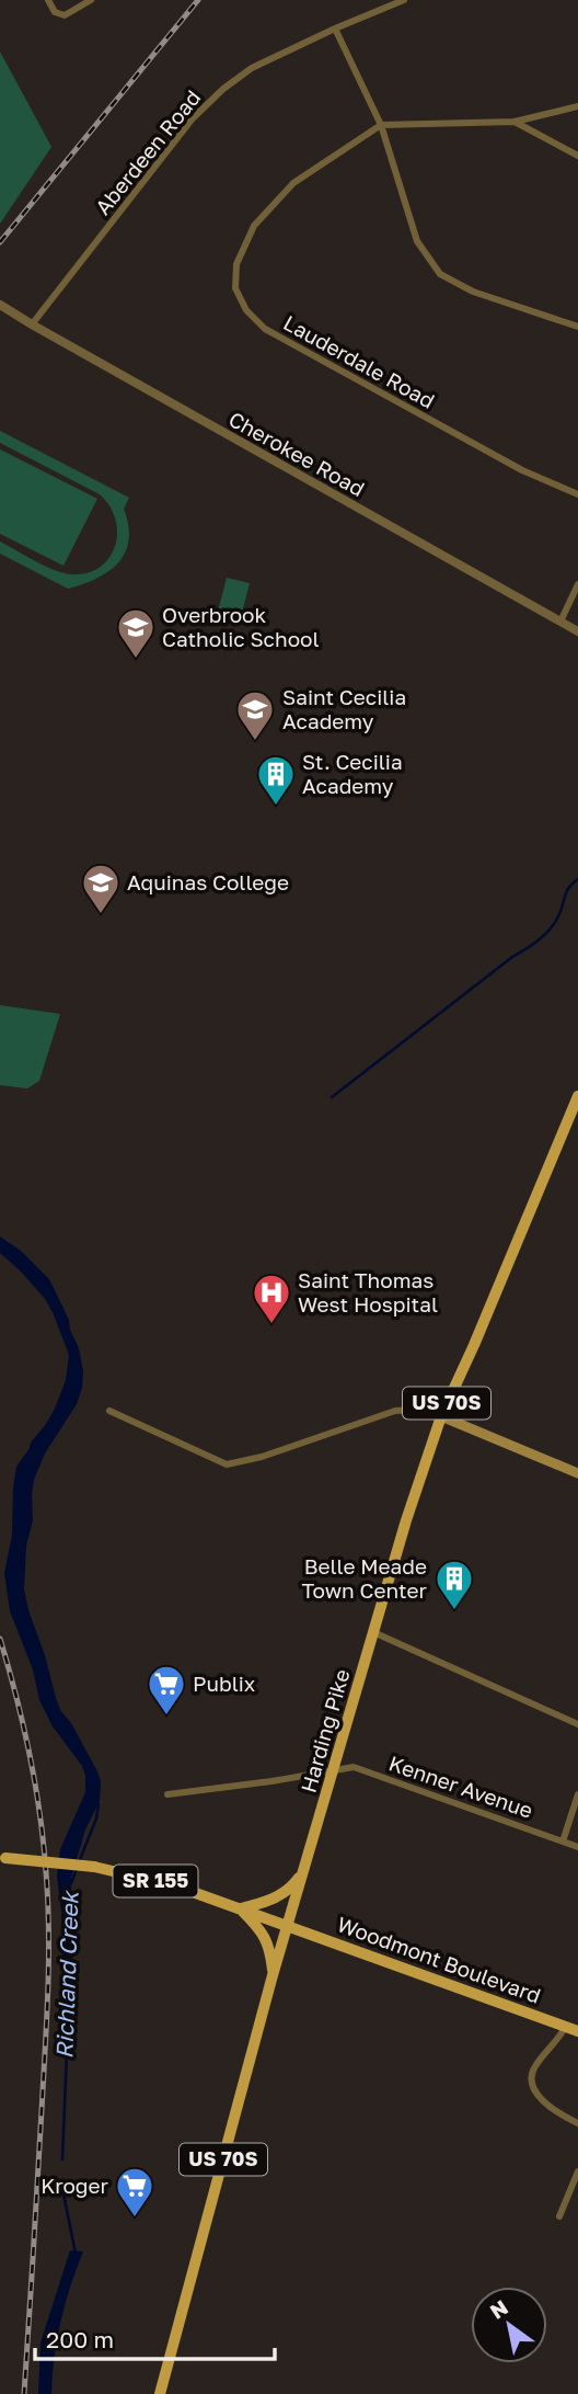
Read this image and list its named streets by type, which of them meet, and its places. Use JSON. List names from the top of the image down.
{
  "streets": {
    "main road": [
      "US 70S",
      "Harding Pike",
      "SR 155",
      "Woodmont Boulevard"
    ],
    "street": [
      "Aberdeen Road",
      "Lauderdale Road",
      "Cherokee Road",
      "Kenner Avenue"
    ]
  },
  "crossings": [
    ["Aberdeen Road", "Cherokee Road"],
    ["Harding Pike", "Kenner Avenue"],
    ["Harding Pike", "SR 155"],
    ["Harding Pike", "Woodmont Boulevard"],
    ["SR 155", "Woodmont Boulevard"]
  ],
  "water": ["Richland Creek"],
  "places": {
    "school or university": ["Overbrook Catholic School", "Saint Cecilia Academy", "Aquinas College"],
    "building": ["St. Cecilia Academy", "Belle Meade Town Center"],
    "hospital": ["Saint Thomas West Hospital"],
    "supermarket": ["Publix", "Kroger"]
  },
  "scale_bar": "200 m",
  "north": "top left"
}
